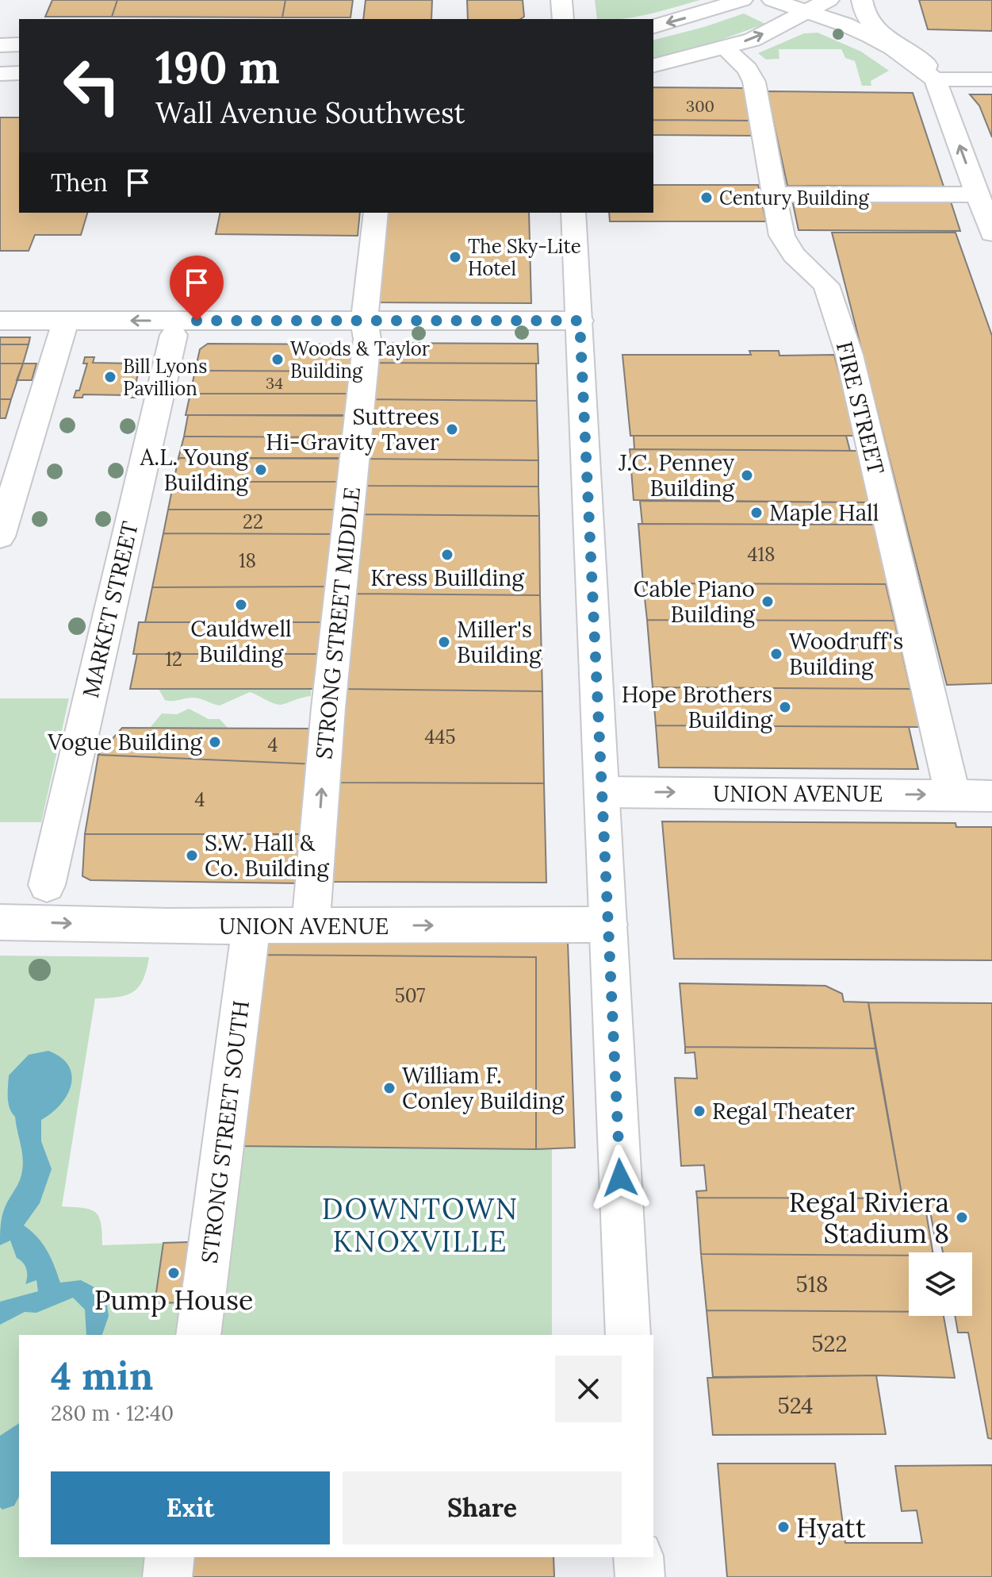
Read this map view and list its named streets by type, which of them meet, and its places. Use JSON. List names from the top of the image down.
{
  "streets": {
    "street": [
      "FIRE STREET",
      "MARKET STREET",
      "STRONG STREET MIDDLE",
      "UNION AVENUE",
      "STRONG STREET SOUTH"
    ]
  },
  "crossings": [
    ["FIRE STREET", "UNION AVENUE"],
    ["STRONG STREET MIDDLE", "UNION AVENUE"],
    ["UNION AVENUE", "STRONG STREET SOUTH"]
  ],
  "one_way": ["UNION AVENUE"],
  "districts": ["DOWNTOWN KNOXVILLE"],
  "places": [
    "Century Building",
    "The Sky-Lite Hotel",
    "Woods & Taylor Building",
    "Bill Lyons Pavillion",
    "Suttrees Hi-Gravity Taver",
    "A.L. Young Building",
    "J.C. Penney Building",
    "Maple Hall",
    "Kress Buillding",
    "Cable Piano Building",
    "Cauldwell Building",
    "Miller's Building",
    "Woodruff's Building",
    "Hope Brothers Building",
    "Vogue Building",
    "S.W. Hall & Co. Building",
    "William F. Conley Building",
    "Regal Theater",
    "Regal Riviera Stadium 8",
    "Pump House",
    "Hyatt"
  ],
  "house_numbers": [
    "300",
    "34",
    "22",
    "418",
    "18",
    "12",
    "445",
    "4",
    "4",
    "507",
    "518",
    "522",
    "524"
  ],
  "page": {
    "turn": ["190 m", "Wall Avenue Southwest"],
    "then": "Then",
    "heading": ["4 min", "280 m · 12:40"],
    "buttons": ["Exit", "Share"]
  }
}
